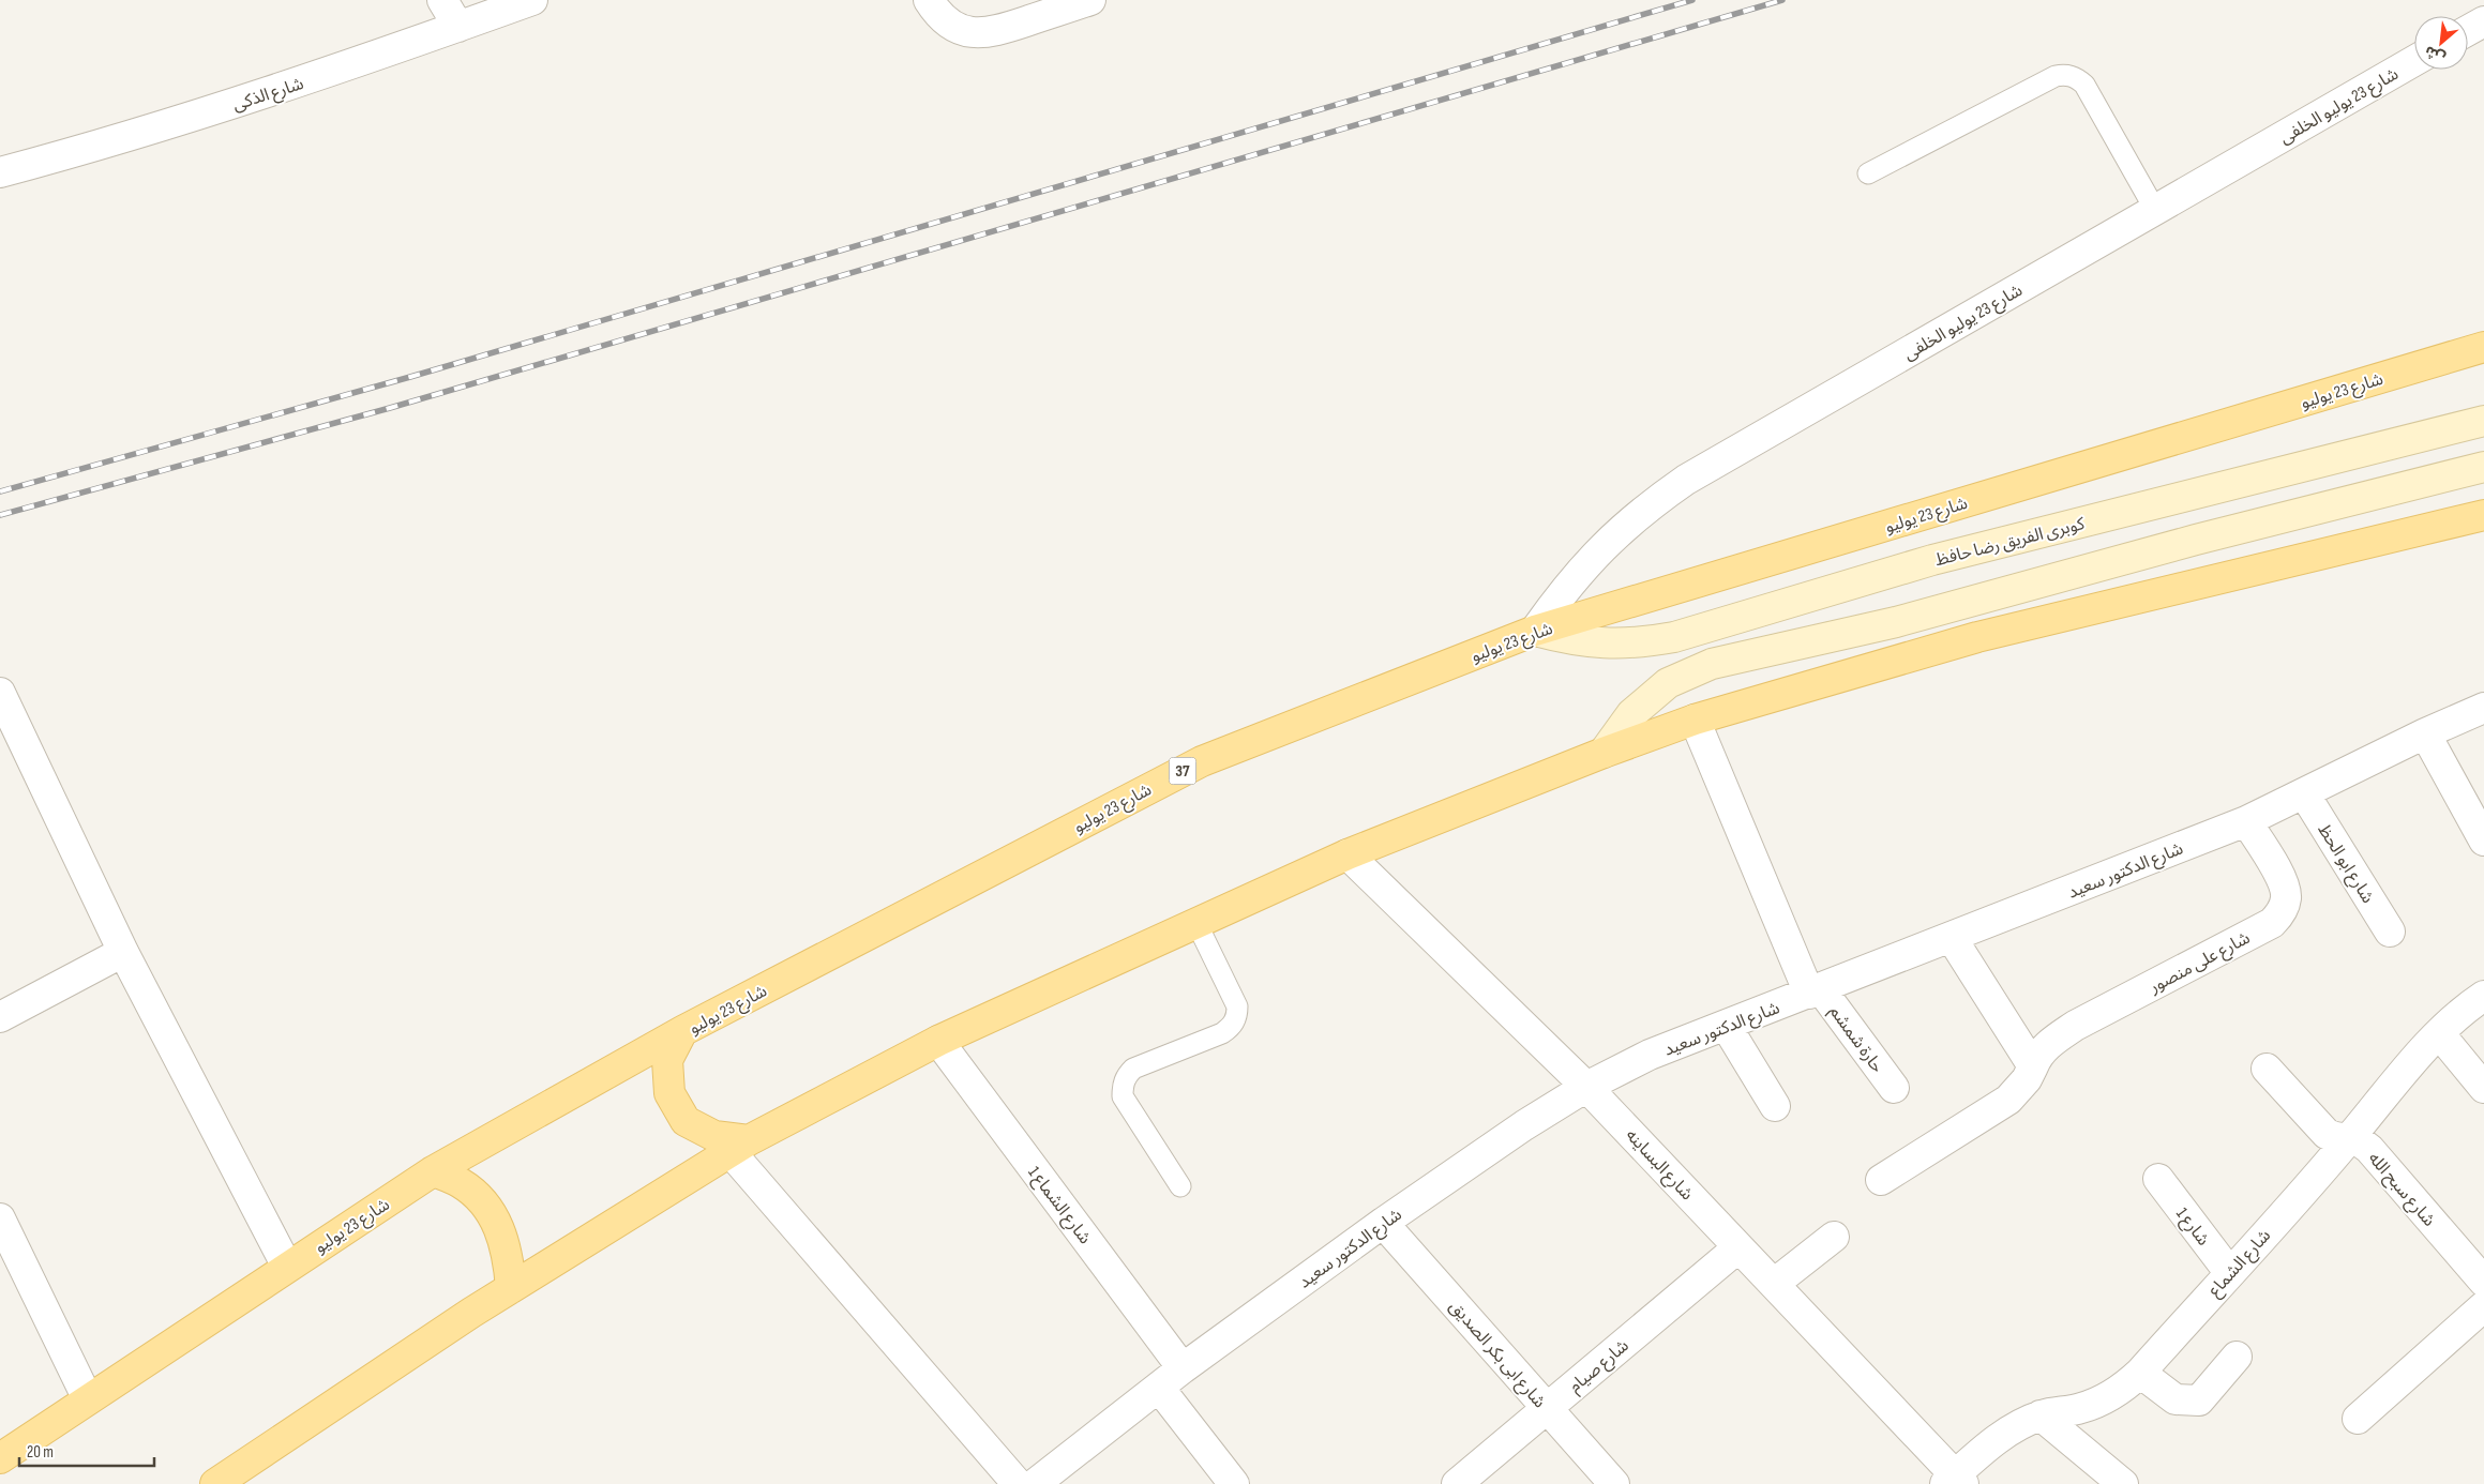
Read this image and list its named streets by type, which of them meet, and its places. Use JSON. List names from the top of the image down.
{
  "streets": {
    "main road": ["شارع 23 يوليو", "كوبرى الفريق رضا حافظ", "37"],
    "street": [
      "شارع الذكى",
      "شارع 23 يوليو الخلفى",
      "شارع ابو الحظ",
      "شارع الدكتور سعيد",
      "شارع على منصور",
      "حارة شمشم",
      "شارع البساينه",
      "شارع سبح الله",
      "شارع الشماع 1",
      "شارع 1",
      "شارع الشماع",
      "شارع ابى بكر الصديق",
      "شارع صيام"
    ]
  },
  "crossings": [
    ["شارع 23 يوليو الخلفى", "شارع 23 يوليو"],
    ["شارع 23 يوليو الخلفى", "كوبرى الفريق رضا حافظ"],
    ["شارع 23 يوليو", "كوبرى الفريق رضا حافظ"],
    ["شارع ابو الحظ", "شارع الدكتور سعيد"],
    ["شارع الدكتور سعيد", "شارع على منصور"],
    ["شارع الدكتور سعيد", "حارة شمشم"],
    ["شارع الدكتور سعيد", "شارع البساينه"],
    ["شارع الدكتور سعيد", "شارع الشماع 1"],
    ["شارع الدكتور سعيد", "شارع ابى بكر الصديق"],
    ["شارع البساينه", "شارع الشماع"],
    ["شارع البساينه", "شارع صيام"],
    ["شارع سبح الله", "شارع الشماع"],
    ["شارع 1", "شارع الشماع"],
    ["شارع ابى بكر الصديق", "شارع صيام"]
  ],
  "scale_bar": "20 m",
  "north": "bottom left"
}
